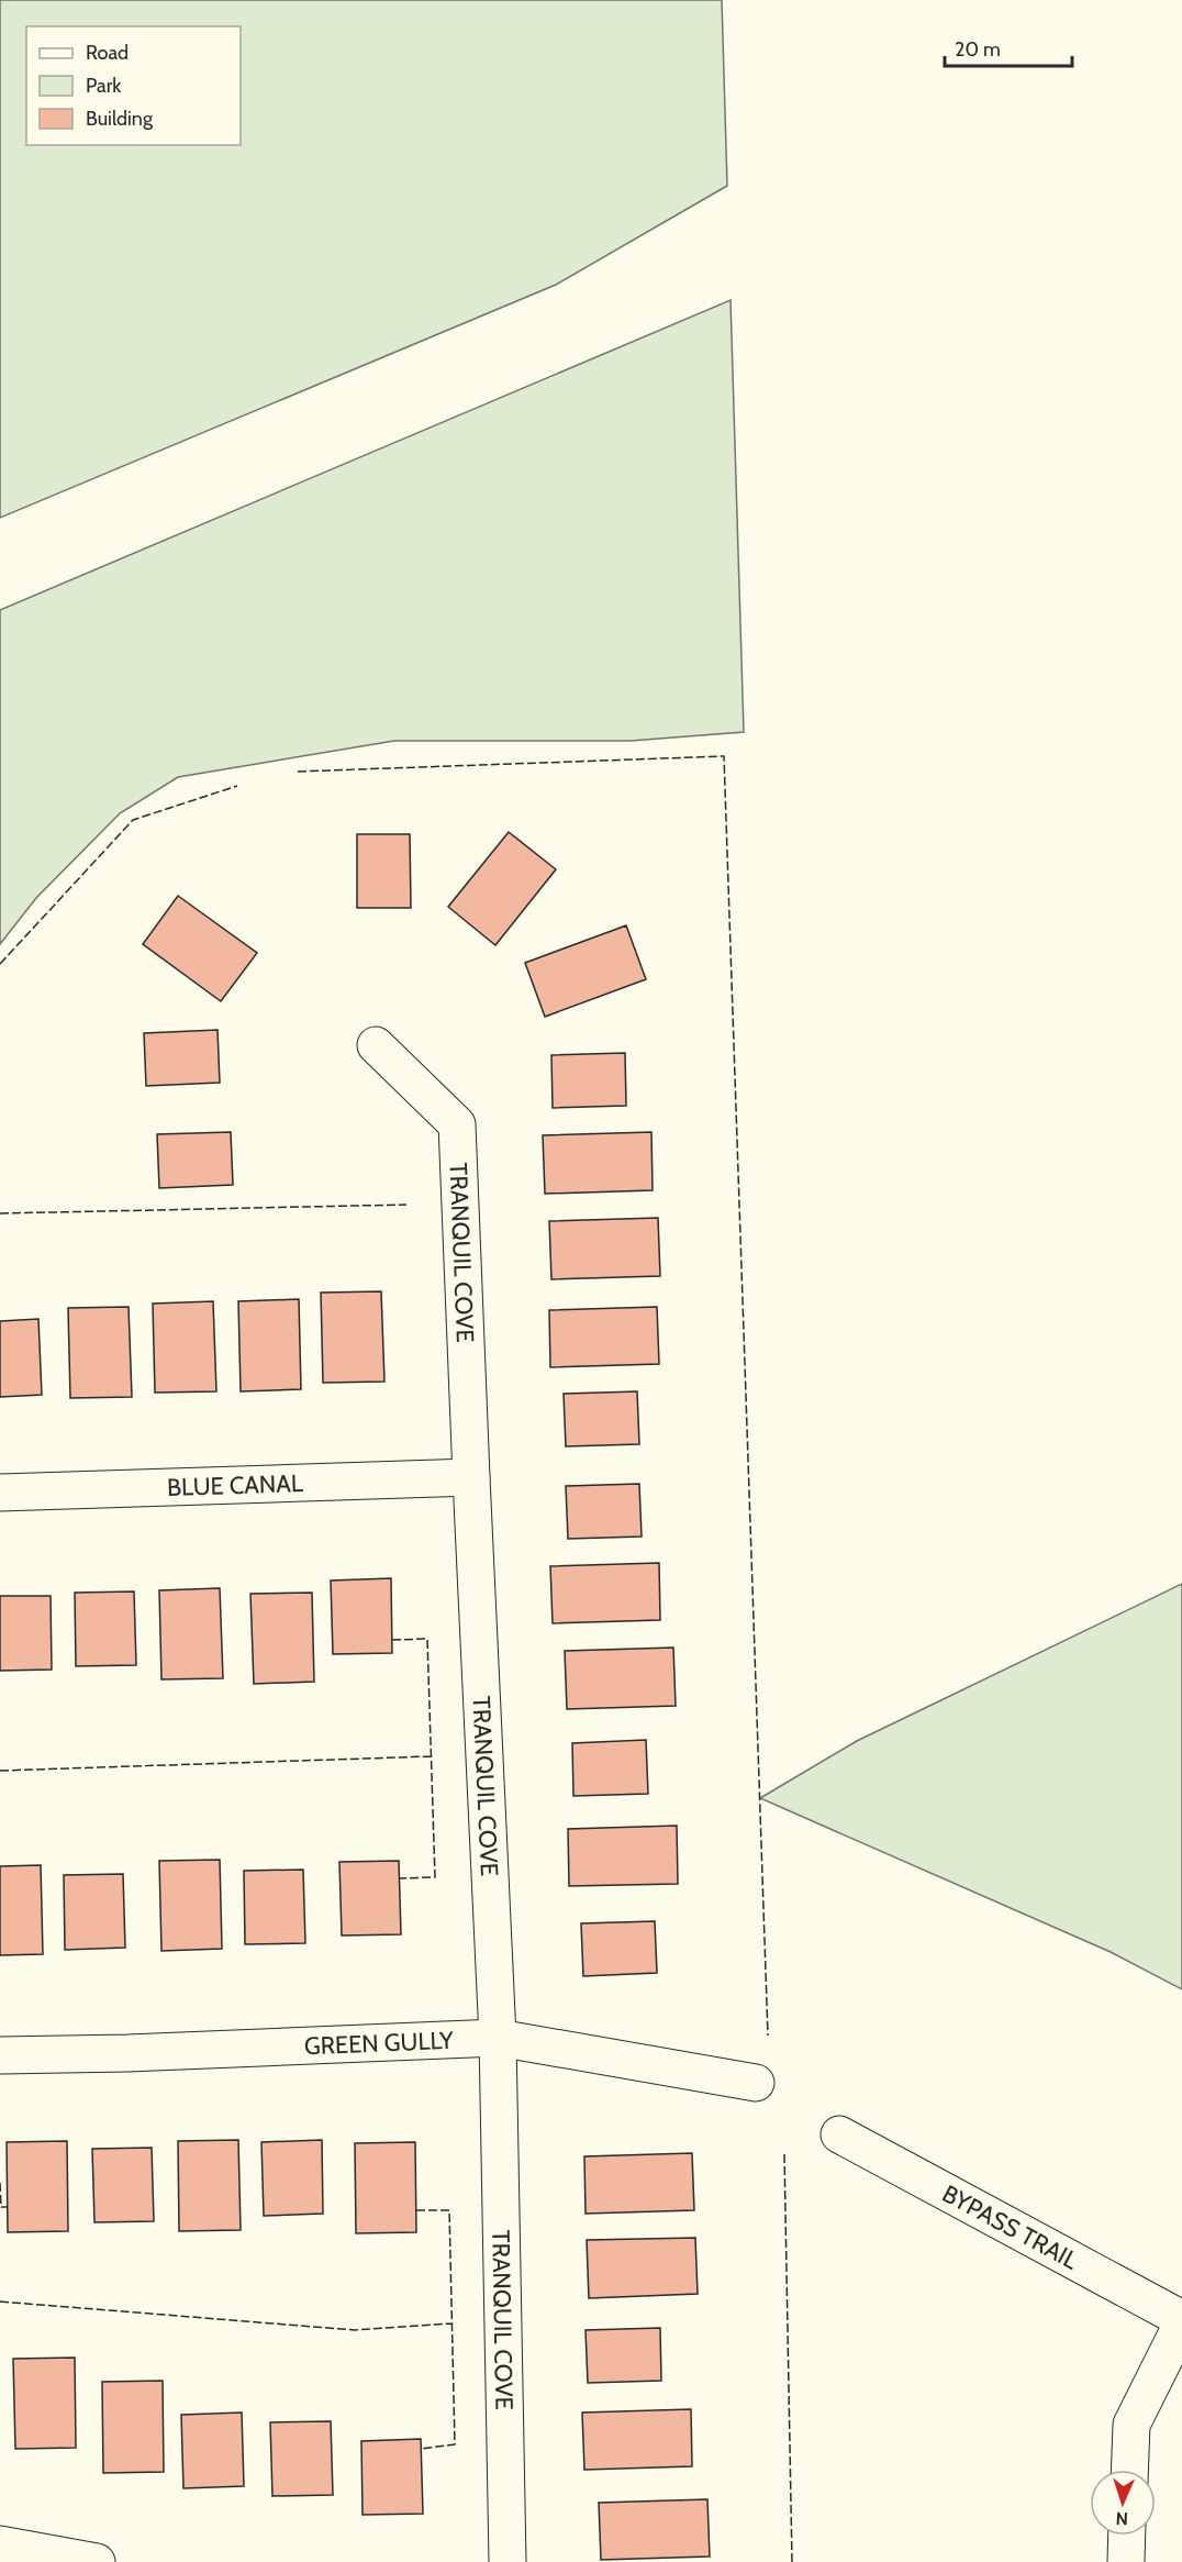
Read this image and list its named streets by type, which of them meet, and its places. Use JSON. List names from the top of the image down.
{
  "streets": {
    "street": [
      "TRANQUIL COVE",
      "BLUE CANAL",
      "GREEN GULLY",
      "BYPASS TRAIL"
    ]
  },
  "crossings": [
    ["TRANQUIL COVE", "BLUE CANAL"],
    ["TRANQUIL COVE", "GREEN GULLY"]
  ],
  "legend": ["Road", "Park", "Building"],
  "scale_bar": "20 m",
  "north": "bottom"
}
